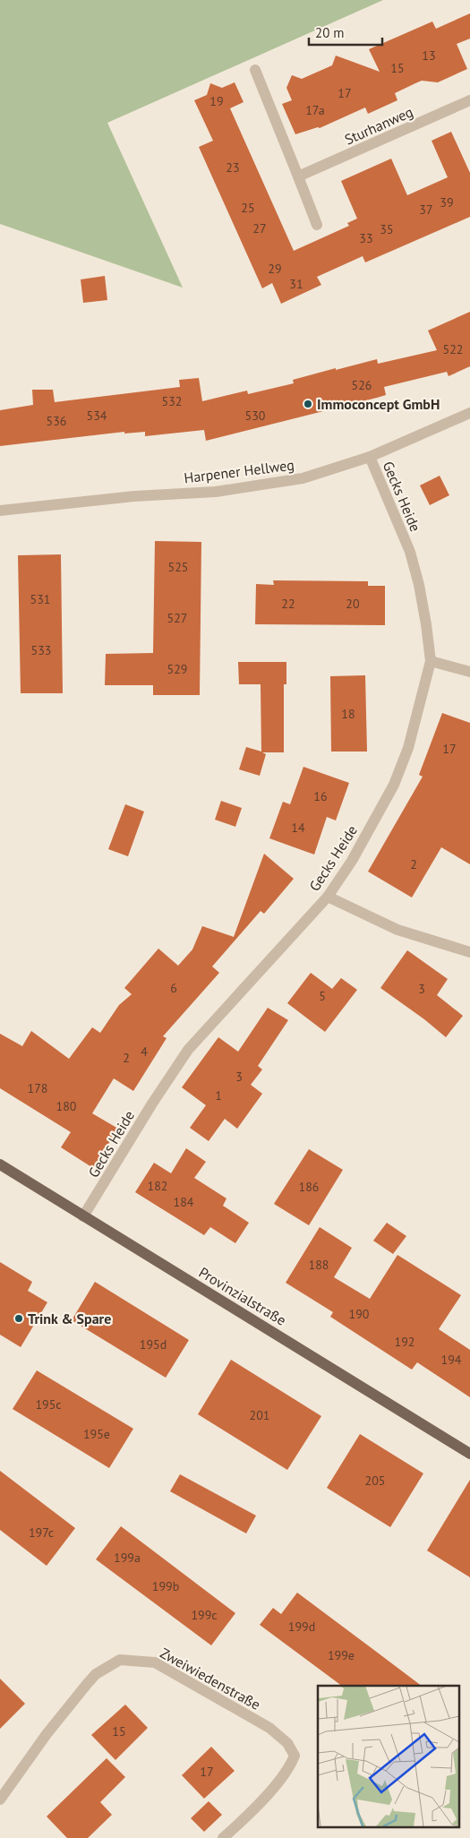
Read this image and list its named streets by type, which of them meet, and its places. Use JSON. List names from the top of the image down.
{
  "streets": {
    "main road": ["Provinzialstraße"],
    "street": [
      "Sturhanweg",
      "Harpener Hellweg",
      "Gecks Heide",
      "Zweiwiedenstraße"
    ]
  },
  "crossings": [
    ["Harpener Hellweg", "Gecks Heide"],
    ["Gecks Heide", "Provinzialstraße"]
  ],
  "places": ["Immoconcept GmbH", "Trink & Spare"],
  "house_numbers": [
    "13",
    "15",
    "17",
    "19",
    "17a",
    "23",
    "39",
    "25",
    "37",
    "27",
    "35",
    "33",
    "29",
    "31",
    "522",
    "526",
    "532",
    "534",
    "530",
    "536",
    "525",
    "531",
    "22",
    "20",
    "527",
    "533",
    "529",
    "18",
    "17",
    "16",
    "14",
    "2",
    "6",
    "3",
    "5",
    "4",
    "2",
    "3",
    "178",
    "1",
    "180",
    "182",
    "186",
    "184",
    "188",
    "190",
    "192",
    "195d",
    "194",
    "195c",
    "201",
    "195e",
    "205",
    "197c",
    "199a",
    "199b",
    "199c",
    "199d",
    "199e",
    "15",
    "17"
  ],
  "scale_bar": "20 m"
}
